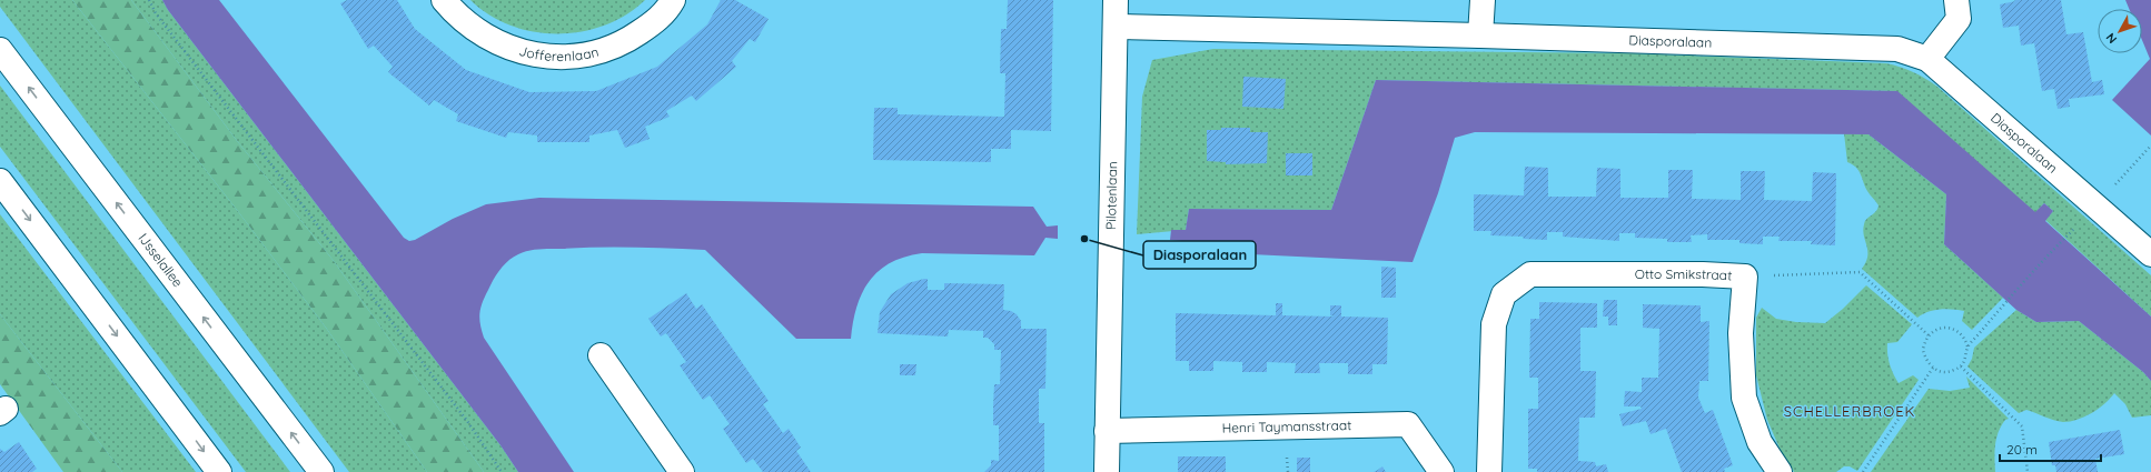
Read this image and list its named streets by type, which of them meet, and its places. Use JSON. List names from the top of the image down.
{
  "streets": {
    "street": [
      "Diasporalaan",
      "Jofferenlaan",
      "Pilotenlaan",
      "IJsselallee",
      "Otto Smikstraat",
      "Henri Taymansstraat"
    ]
  },
  "crossings": [
    ["Diasporalaan", "Pilotenlaan"],
    ["Pilotenlaan", "Henri Taymansstraat"]
  ],
  "districts": ["SCHELLERBROEK"],
  "places": ["Diasporalaan"],
  "scale_bar": "20 m",
  "north": "bottom left"
}
